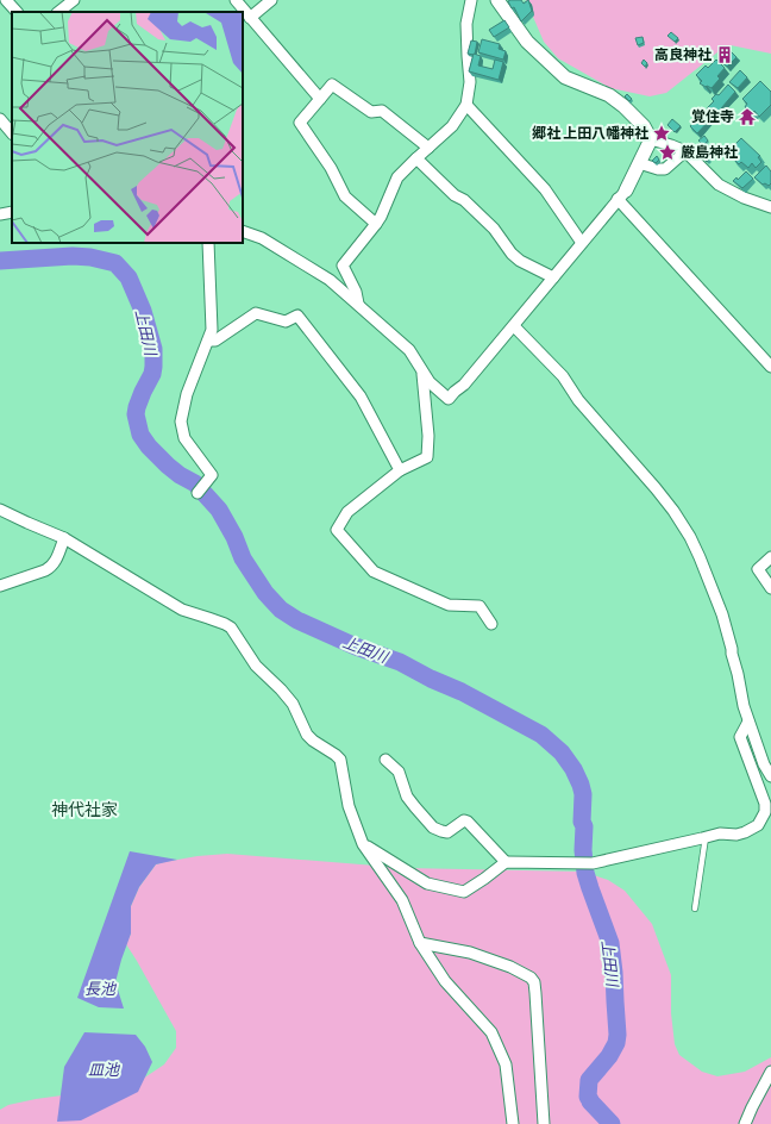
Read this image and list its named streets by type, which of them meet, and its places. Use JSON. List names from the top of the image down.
{
  "districts": ["神代社家"],
  "water": ["上田川", "長池", "皿池"],
  "places": {
    "building": ["高良神社"],
    "temple": ["覚住寺"],
    "place": ["郷社 上田八幡神社", "厳島神社"]
  }
}
